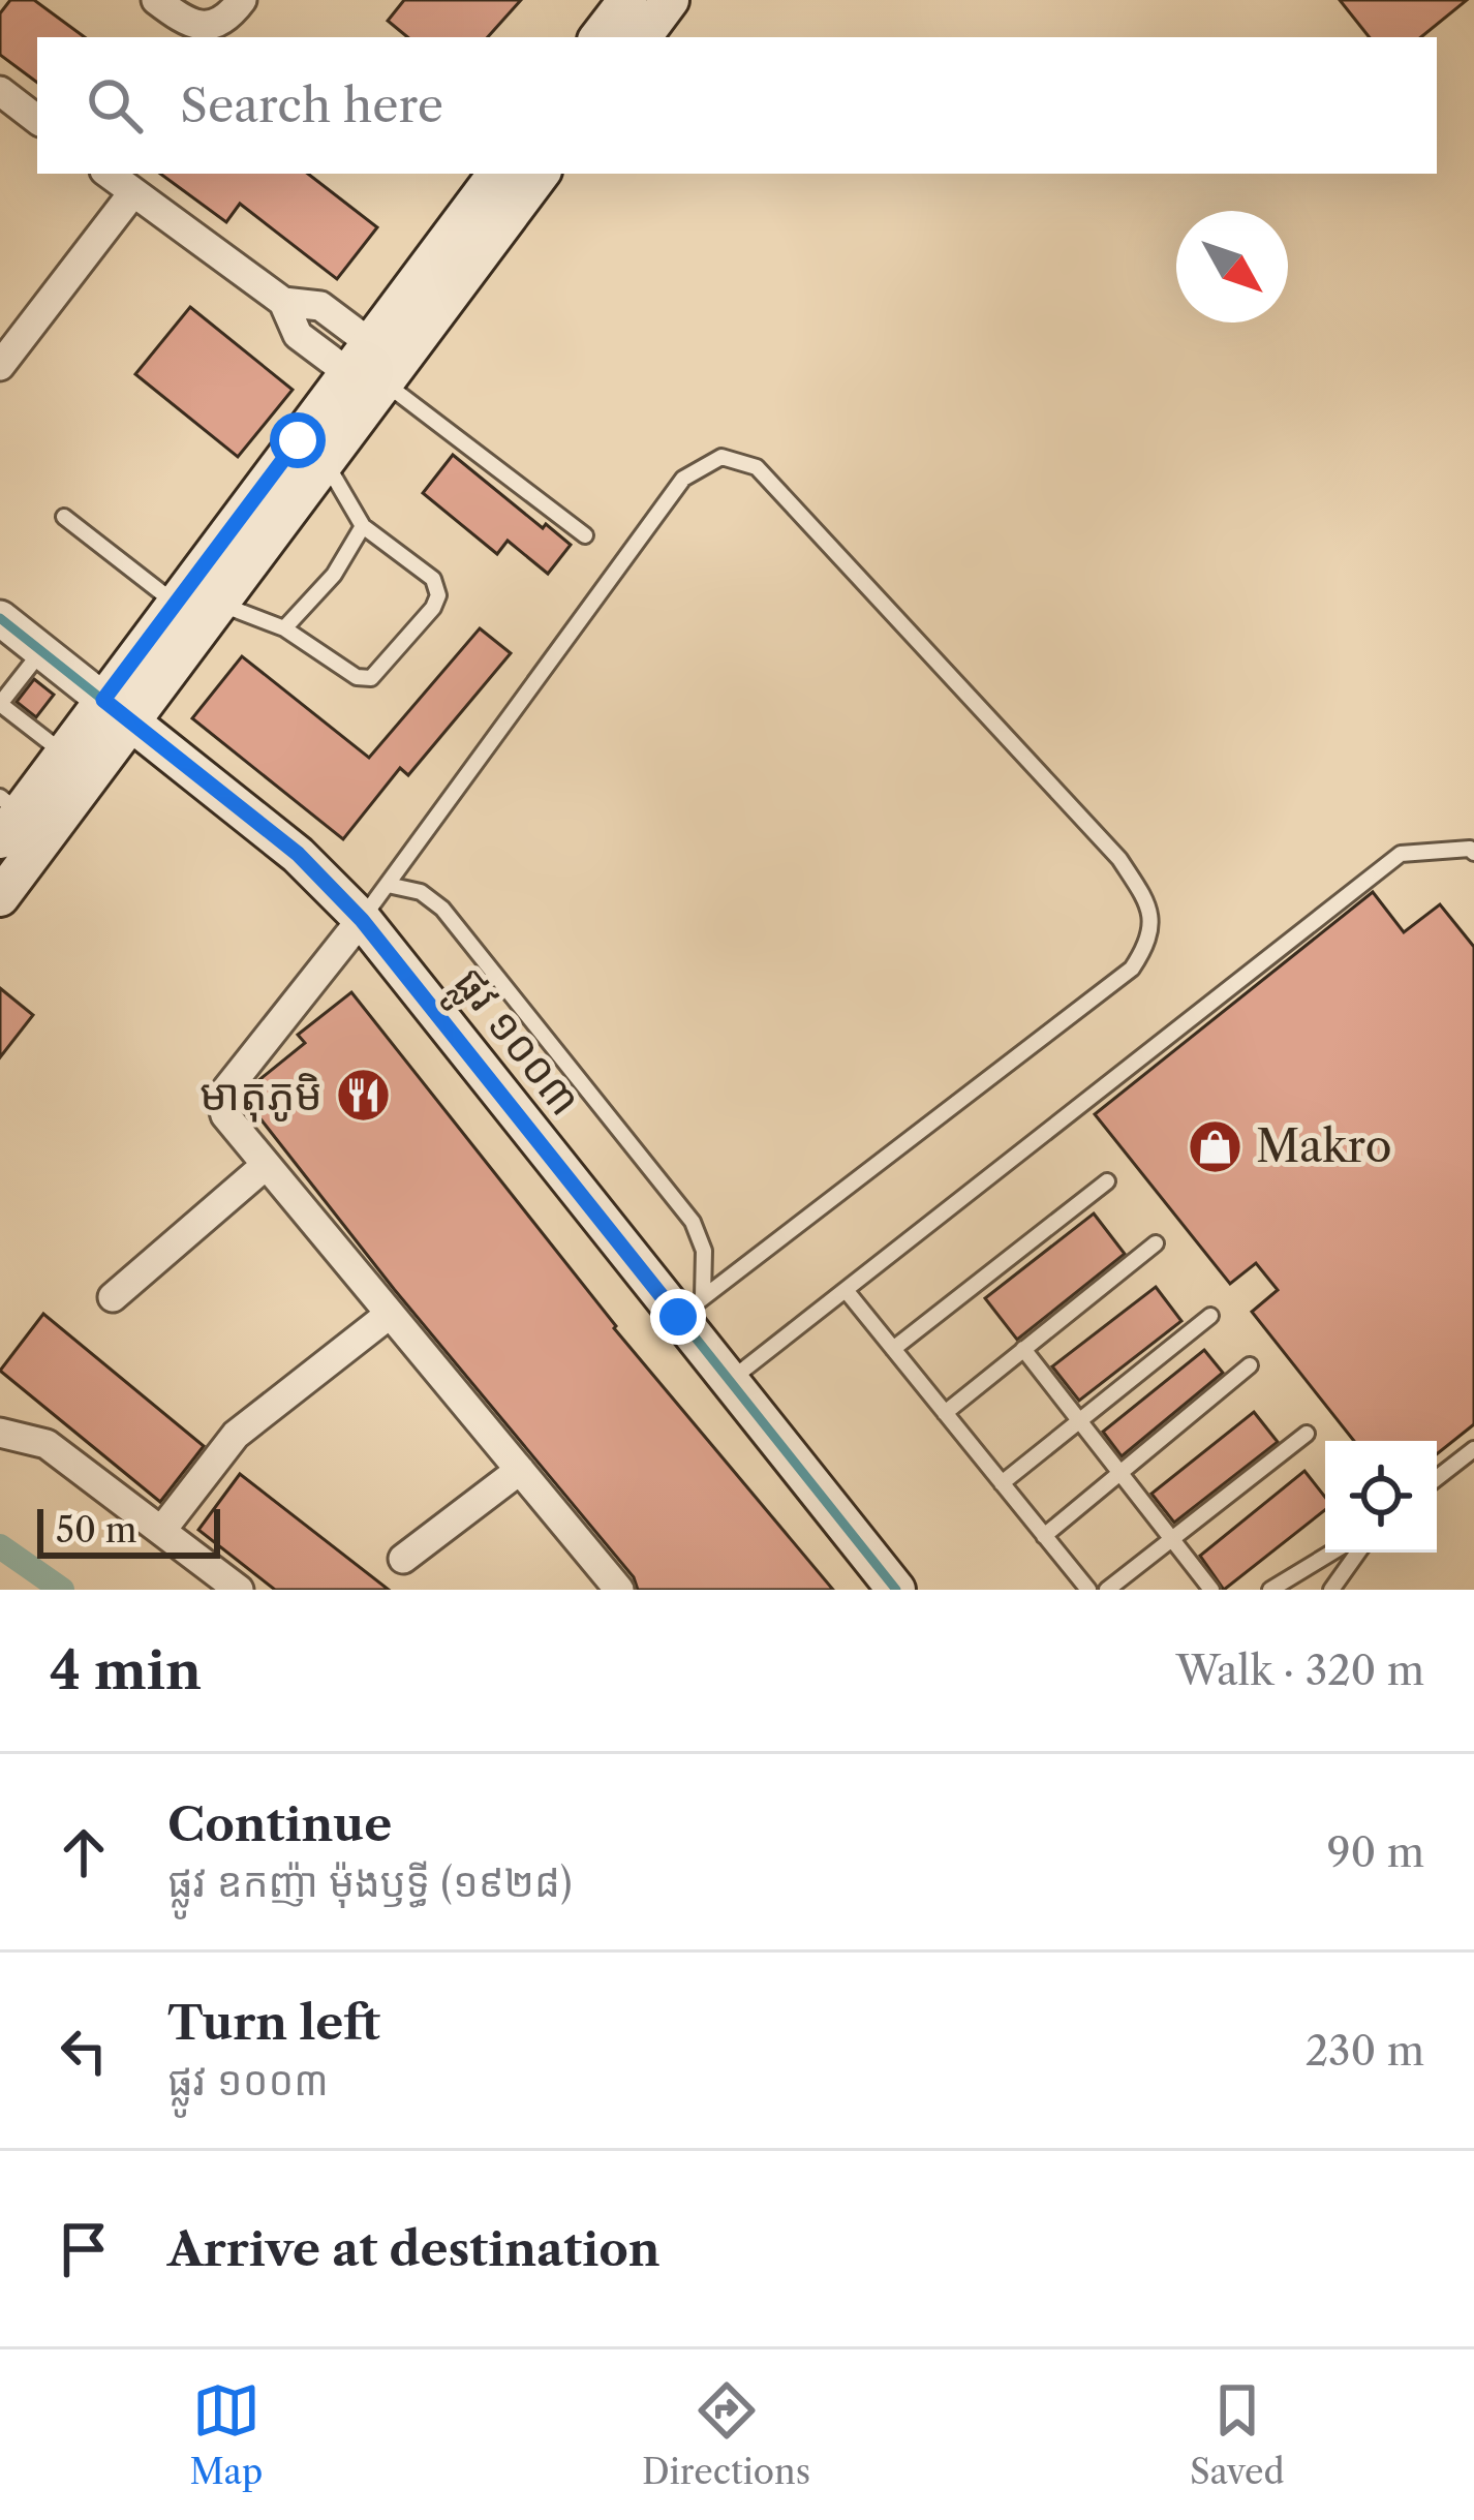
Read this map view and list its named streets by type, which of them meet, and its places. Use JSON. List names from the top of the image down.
{
  "streets": {
    "main road": ["ផ្លូវ ១០០៣"]
  },
  "places": {
    "restaurant": ["មាតុភូមិ"],
    "shop": ["Makro"]
  },
  "scale_bar": "50 m",
  "north": "bottom right",
  "page": {
    "search": "Search here",
    "scale": "50 m",
    "heading": ["4 min", "Walk · 320 m"],
    "list": [
      ["Continue", "ផ្លូវ ឧកញ៉ា ម៉ុងឫទ្ធី (១៩២៨)", "90 m"],
      ["Turn left", "ផ្លូវ ១០០៣", "230 m"],
      "Arrive at destination"
    ],
    "nav": ["Map", "Directions", "Saved"]
  }
}
